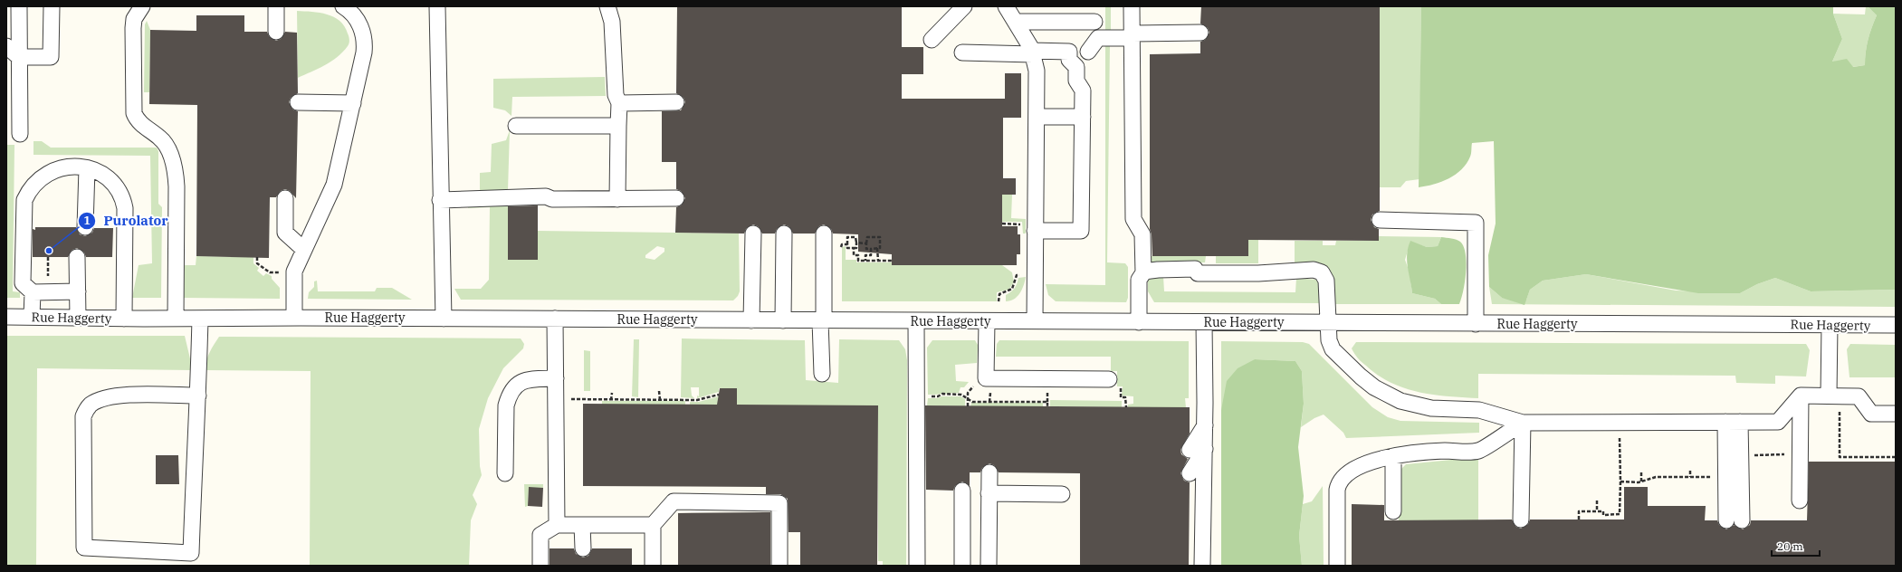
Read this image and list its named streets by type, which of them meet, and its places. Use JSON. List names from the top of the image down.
{
  "streets": {
    "street": ["Rue Haggerty"]
  },
  "places": ["Purolator"],
  "scale_bar": "20 m"
}
